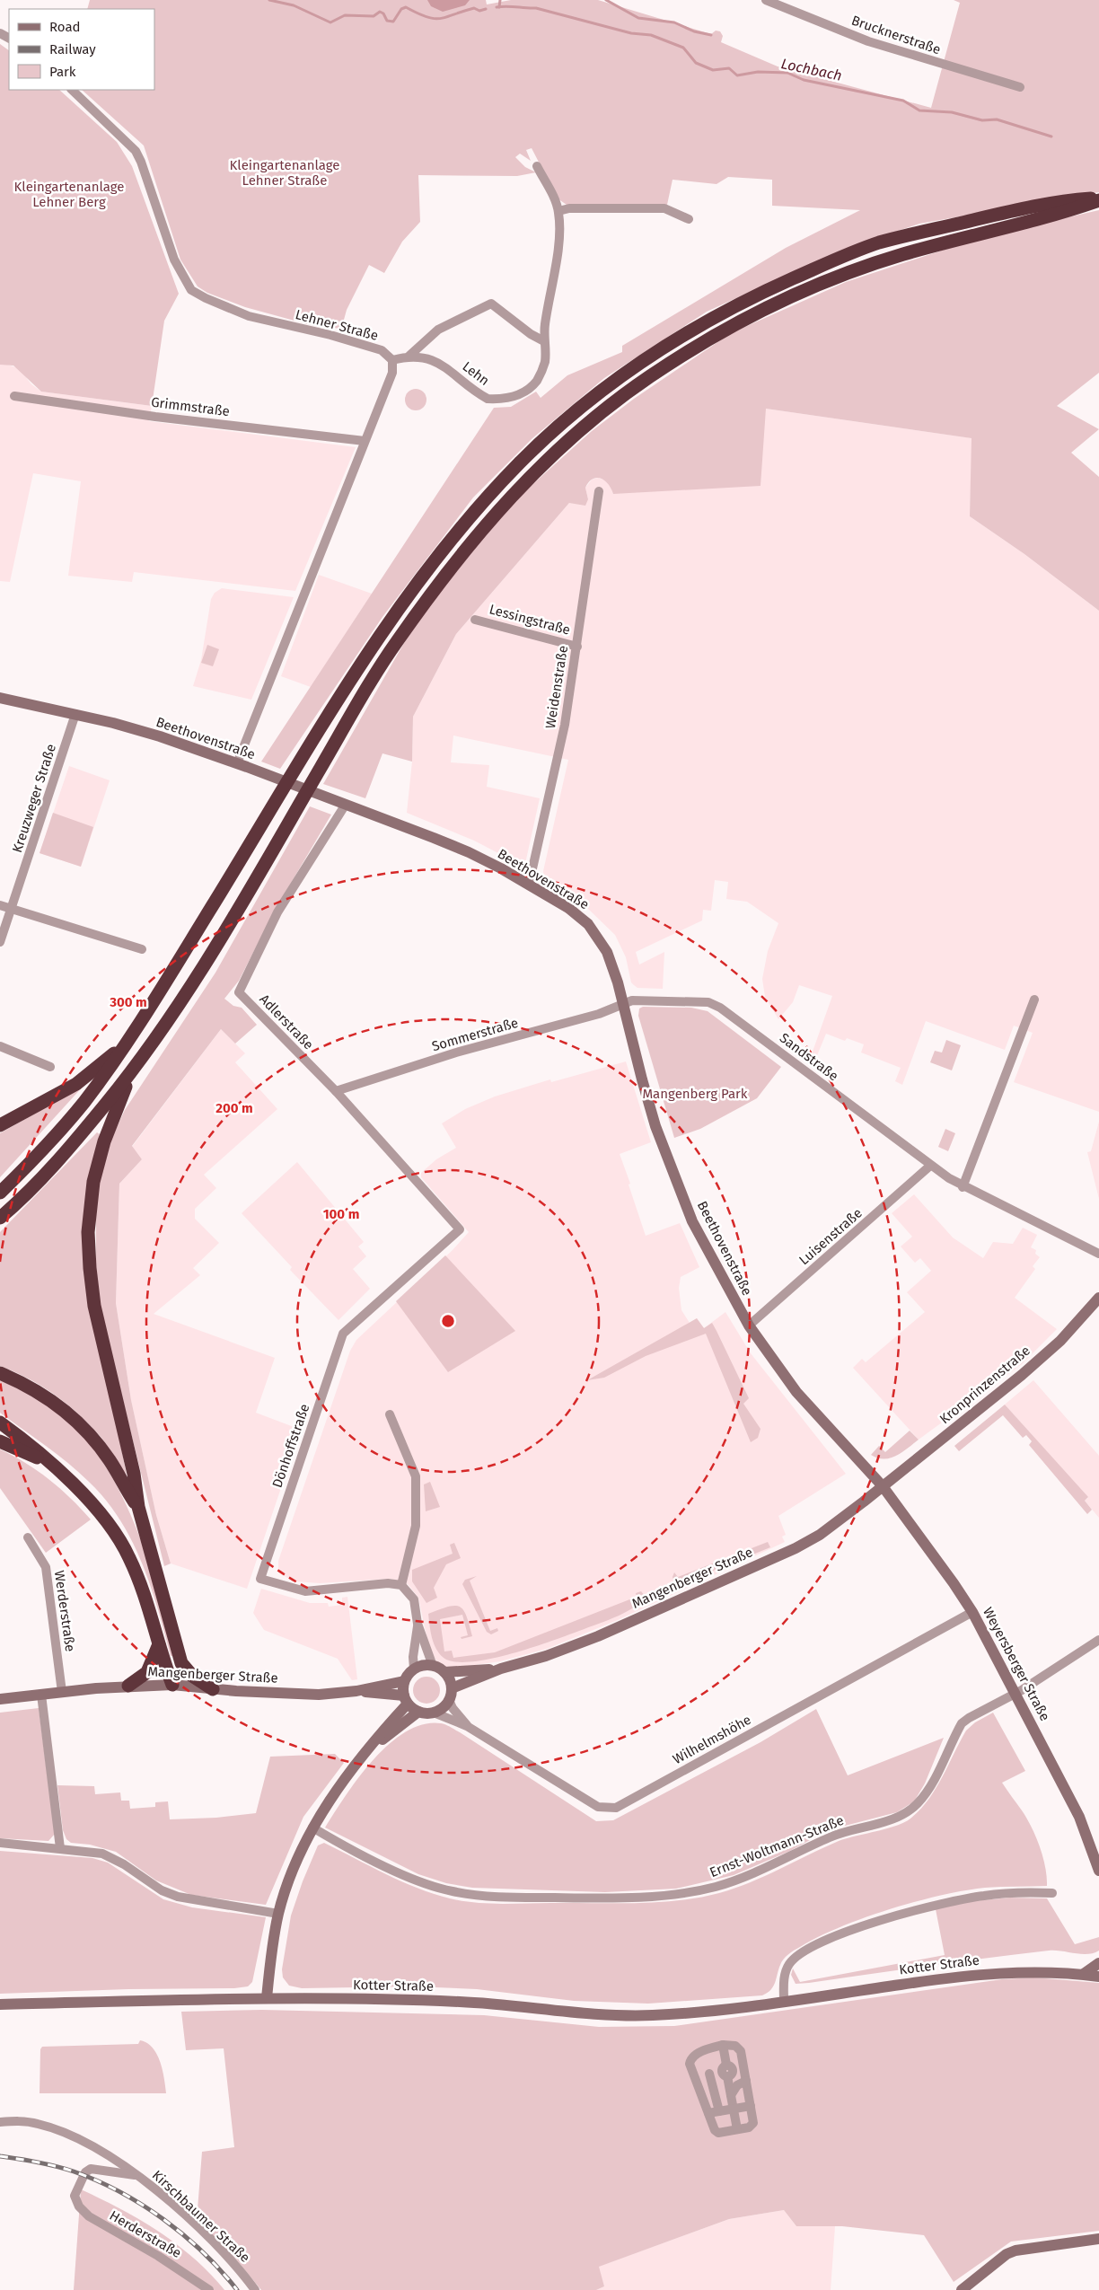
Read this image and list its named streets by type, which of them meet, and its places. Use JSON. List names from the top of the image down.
{
  "streets": {
    "main road": [
      "Beethovenstraße",
      "Kronprinzenstraße",
      "Mangenberger Straße",
      "Weyersberger Straße",
      "Kotter Straße"
    ],
    "street": [
      "Brucknerstraße",
      "Lehner Straße",
      "Lehn",
      "Grimmstraße",
      "Lessingstraße",
      "Weidenstraße",
      "Kreuzweger Straße",
      "Adlerstraße",
      "Sommerstraße",
      "Sandstraße",
      "Luisenstraße",
      "Dönhoffstraße",
      "Werderstraße",
      "Wilhelmshöhe",
      "Ernst-Woltmann-Straße",
      "Kirschbaumer Straße",
      "Herderstraße"
    ]
  },
  "crossings": [
    ["Lehner Straße", "Lehn"],
    ["Lessingstraße", "Weidenstraße"],
    ["Weidenstraße", "Beethovenstraße"],
    ["Beethovenstraße", "Kreuzweger Straße"],
    ["Beethovenstraße", "Adlerstraße"],
    ["Beethovenstraße", "Sommerstraße"],
    ["Beethovenstraße", "Sandstraße"],
    ["Beethovenstraße", "Luisenstraße"],
    ["Beethovenstraße", "Kronprinzenstraße"],
    ["Beethovenstraße", "Mangenberger Straße"],
    ["Beethovenstraße", "Weyersberger Straße"],
    ["Adlerstraße", "Sommerstraße"],
    ["Adlerstraße", "Dönhoffstraße"],
    ["Sommerstraße", "Sandstraße"],
    ["Sandstraße", "Luisenstraße"],
    ["Kronprinzenstraße", "Mangenberger Straße"],
    ["Kronprinzenstraße", "Weyersberger Straße"],
    ["Mangenberger Straße", "Werderstraße"],
    ["Mangenberger Straße", "Weyersberger Straße"],
    ["Mangenberger Straße", "Wilhelmshöhe"],
    ["Weyersberger Straße", "Wilhelmshöhe"],
    ["Weyersberger Straße", "Ernst-Woltmann-Straße"],
    ["Kirschbaumer Straße", "Herderstraße"]
  ],
  "water": ["Lochbach"],
  "parks": ["Kleingartenanlage Lehner Straße", "Kleingartenanlage Lehner Berg", "Mangenberg Park"],
  "legend": ["Road", "Railway", "Park"],
  "rings": ["300 m", "200 m", "100 m"]
}
